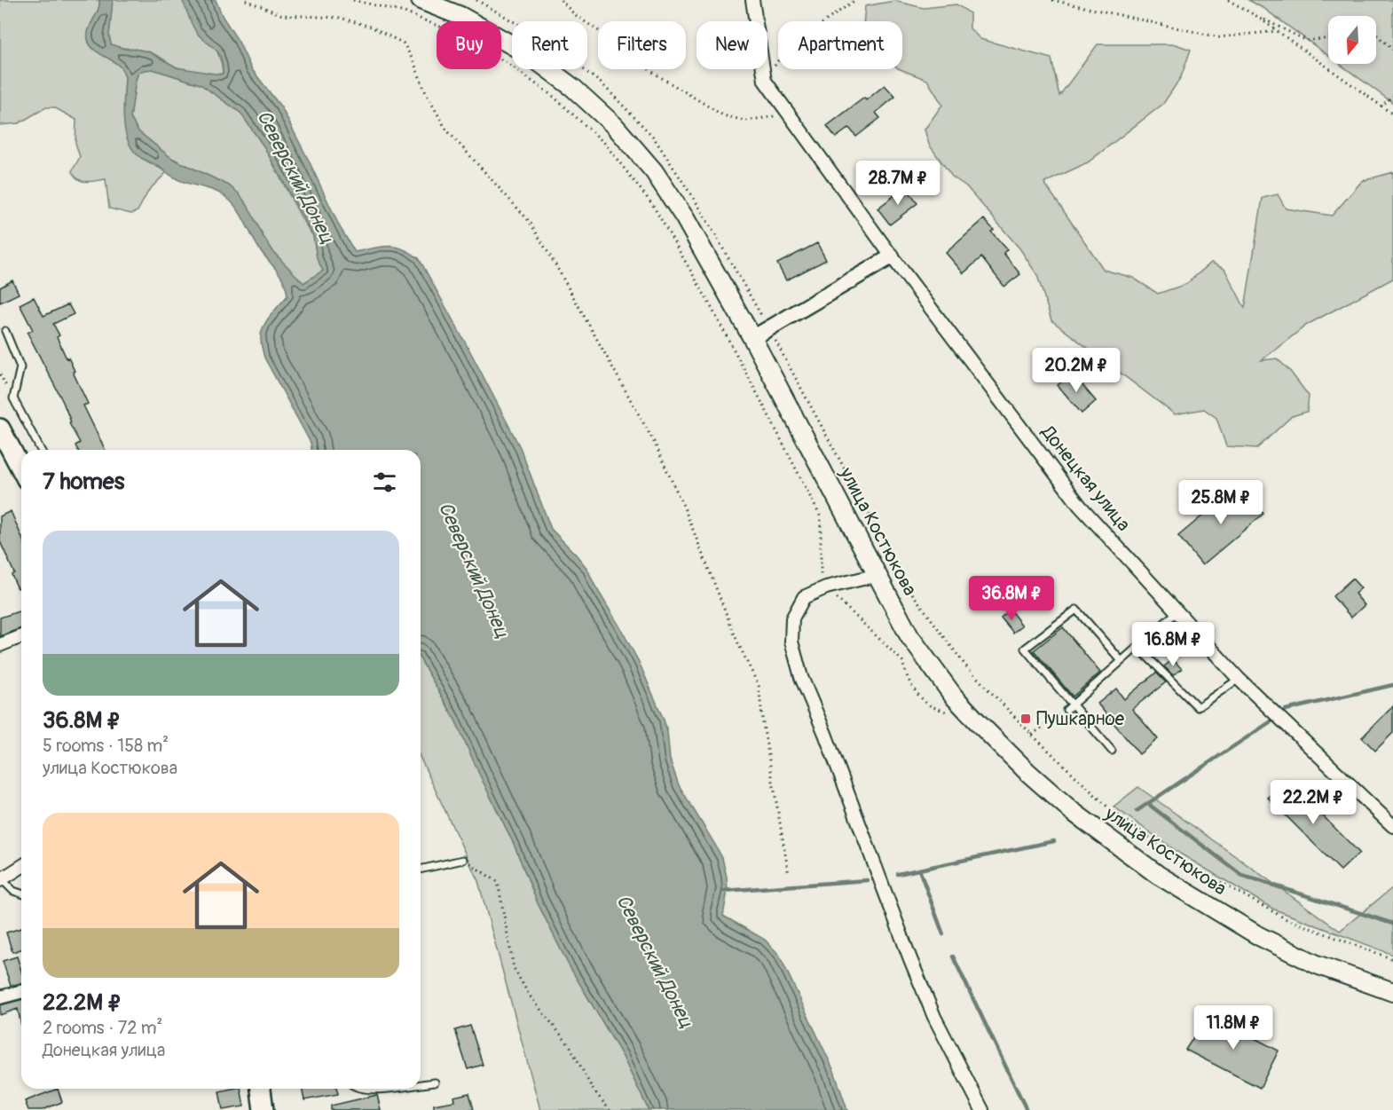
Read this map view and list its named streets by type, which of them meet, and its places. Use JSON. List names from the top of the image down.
{
  "streets": {
    "main road": ["улица Костюкова"],
    "street": ["Донецкая улица"]
  },
  "water": ["Северский Донец"],
  "places": {
    "transit": ["Пушкарное"]
  },
  "north": "bottom",
  "page": {
    "chip": [
      "Buy",
      "Rent",
      "Filters",
      "New",
      "Apartment"
    ],
    "price": [
      "28.7M ₽",
      "20.2M ₽",
      "25.8M ₽",
      "36.8M ₽",
      "16.8M ₽",
      "22.2M ₽",
      "11.8M ₽"
    ],
    "heading": "7 homes",
    "list": [
      {
        "name": "36.8M ₽",
        "note": "5 rooms · 158 m² · улица Костюкова"
      },
      {
        "name": "22.2M ₽",
        "note": "2 rooms · 72 m² · Донецкая улица"
      }
    ]
  }
}
